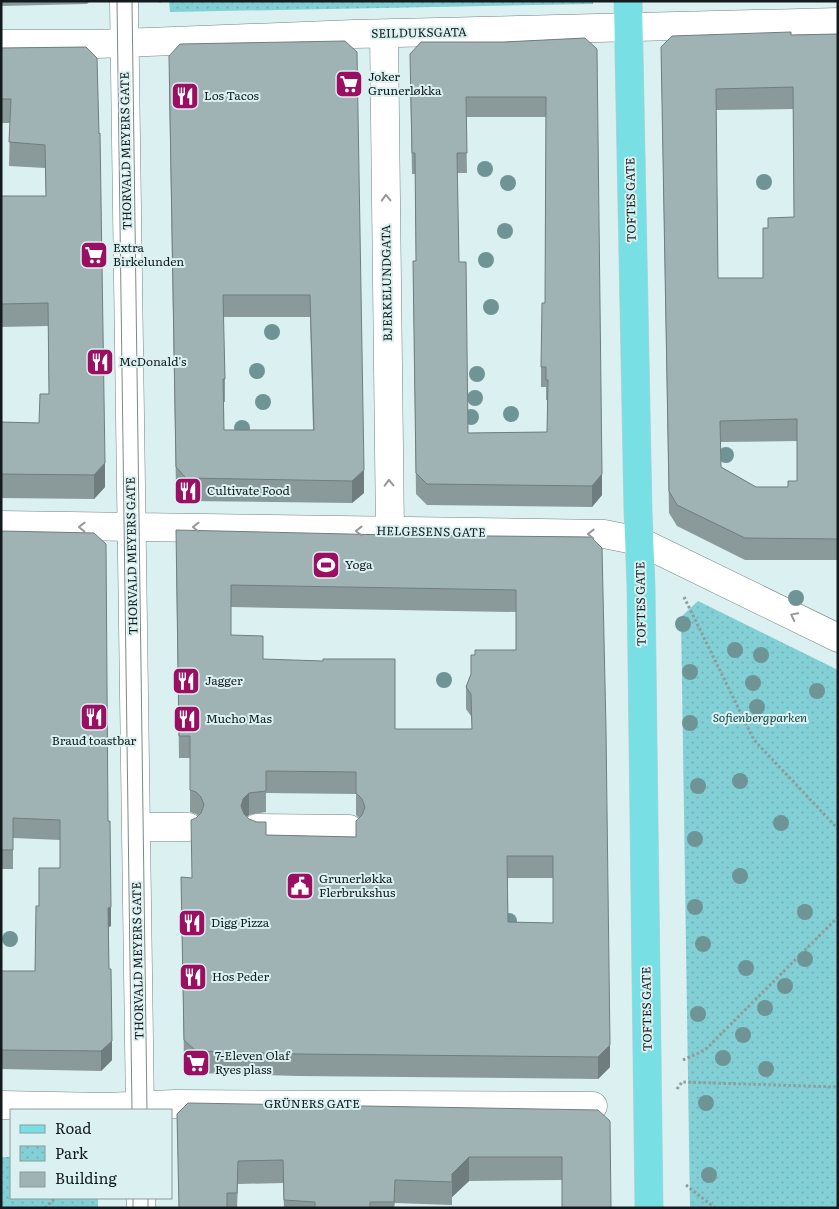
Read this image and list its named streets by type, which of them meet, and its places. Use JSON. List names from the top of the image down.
{
  "streets": {
    "main road": ["TOFTES GATE"],
    "street": [
      "SEILDUKSGATA",
      "THORVALD MEYERS GATE",
      "BJERKELUNDGATA",
      "HELGESENS GATE",
      "GRÜNERS GATE"
    ]
  },
  "crossings": [
    ["SEILDUKSGATA", "THORVALD MEYERS GATE"],
    ["SEILDUKSGATA", "TOFTES GATE"],
    ["SEILDUKSGATA", "BJERKELUNDGATA"],
    ["THORVALD MEYERS GATE", "HELGESENS GATE"],
    ["THORVALD MEYERS GATE", "GRÜNERS GATE"],
    ["TOFTES GATE", "HELGESENS GATE"],
    ["BJERKELUNDGATA", "HELGESENS GATE"]
  ],
  "one_way": ["BJERKELUNDGATA", "HELGESENS GATE"],
  "parks": ["Sofienbergparken"],
  "places": {
    "supermarket": ["Joker Grunerløkka", "Extra Birkelunden", "7-Eleven Olaf Ryes plass"],
    "restaurant": [
      "Los Tacos",
      "McDonald's",
      "Cultivate Food",
      "Jagger",
      "Brauđ toastbar",
      "Mucho Mas",
      "Digg Pizza",
      "Hos Peder"
    ],
    "sports": ["Yoga"],
    "public building": ["Grunerløkka Flerbrukshus"]
  },
  "legend": ["Road", "Park", "Building"]
}
